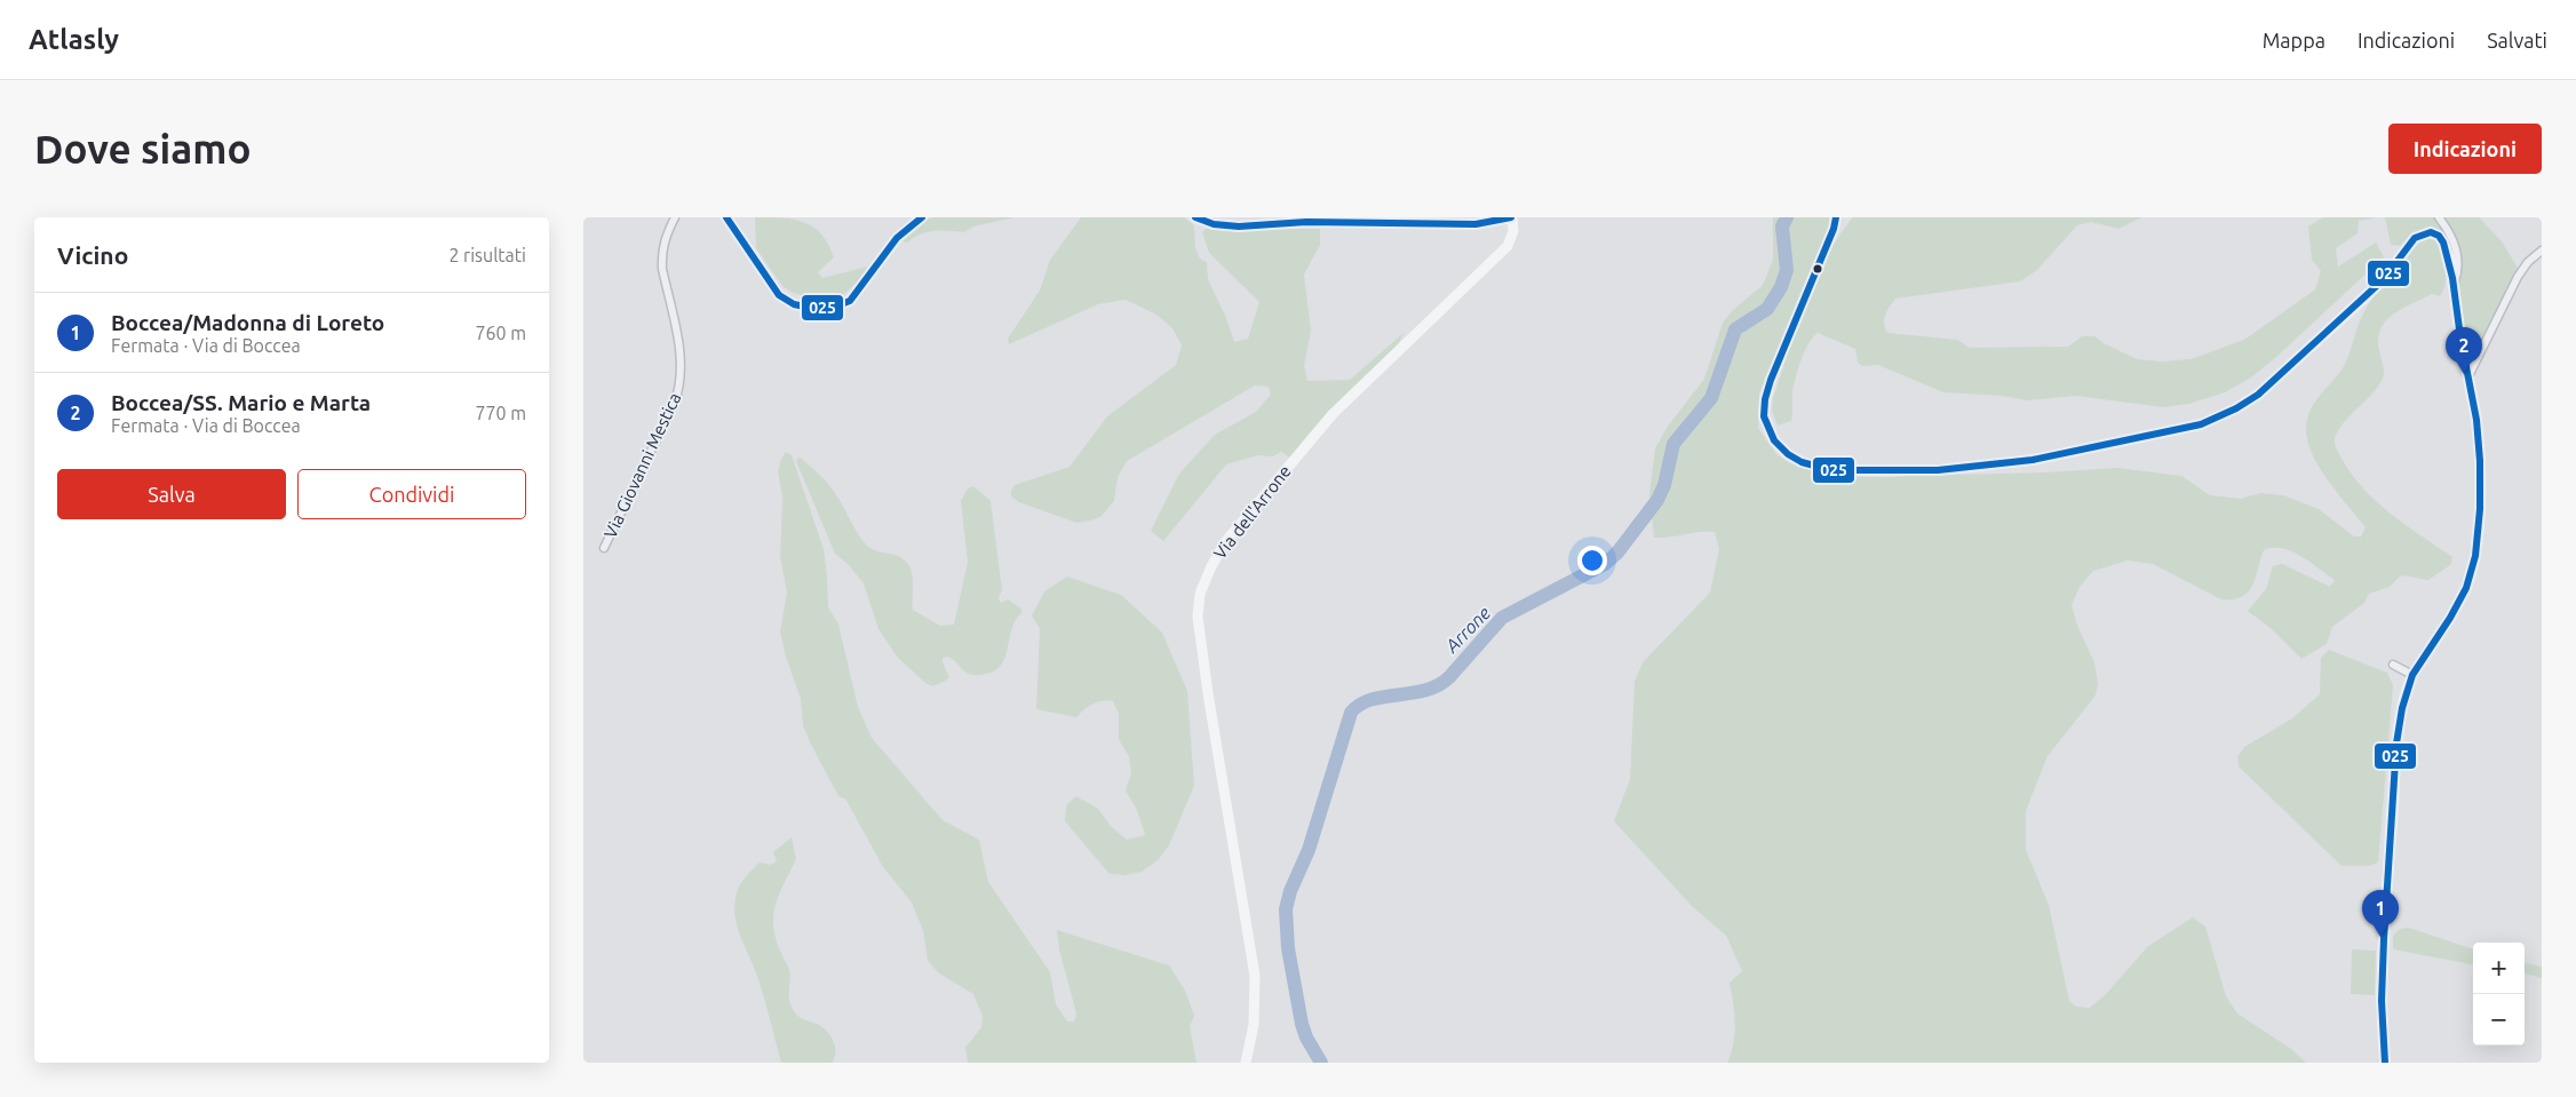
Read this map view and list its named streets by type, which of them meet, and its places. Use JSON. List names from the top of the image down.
{
  "streets": {
    "street": ["Via Giovanni Mestica", "Via dell'Arrone"]
  },
  "water": ["Arrone"],
  "lines": ["transit line 025"],
  "page": {
    "header": "Atlasly",
    "nav": ["Mappa", "Indicazioni", "Salvati"],
    "buttons": [
      "Indicazioni",
      ["Salva", "Condividi"]
    ],
    "title": "Dove siamo",
    "heading": ["Vicino", "2 risultati"],
    "list": [
      {
        "mark": "1",
        "name": "Boccea/Madonna di Loreto",
        "note": "Fermata · Via di Boccea",
        "value": "760 m"
      },
      {
        "mark": "2",
        "name": "Boccea/SS. Mario e Marta",
        "note": "Fermata · Via di Boccea",
        "value": "770 m"
      }
    ],
    "pins": ["2", "1"],
    "map_buttons": ["+", "−"]
  }
}
